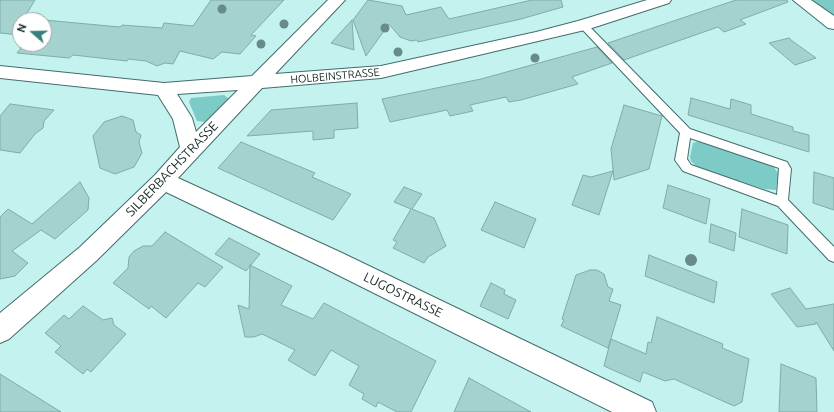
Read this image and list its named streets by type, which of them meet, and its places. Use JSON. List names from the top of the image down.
{
  "streets": {
    "street": ["HOLBEINSTRASSE", "SILBERBACHSTRASSE", "LUGOSTRASSE"]
  },
  "crossings": [
    ["HOLBEINSTRASSE", "SILBERBACHSTRASSE"],
    ["SILBERBACHSTRASSE", "LUGOSTRASSE"]
  ],
  "north": "left"
}
